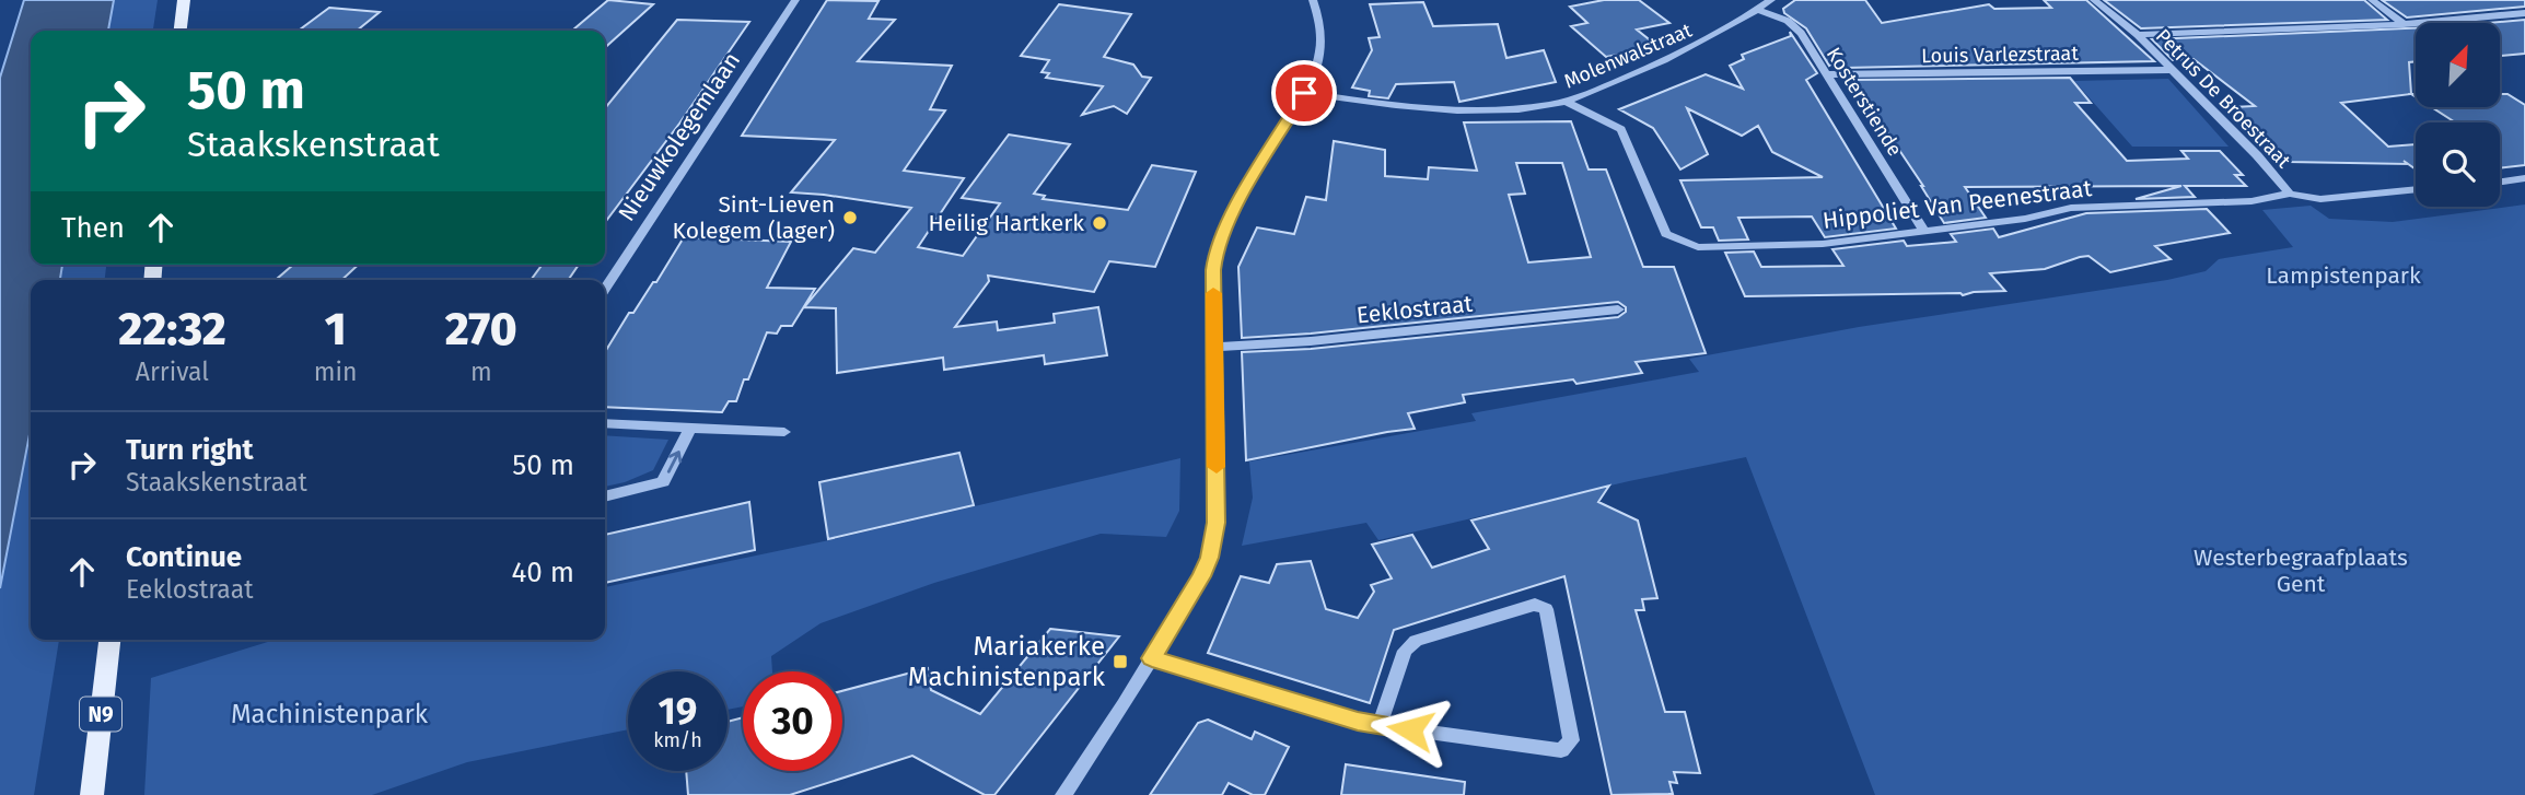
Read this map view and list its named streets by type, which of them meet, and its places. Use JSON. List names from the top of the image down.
{
  "streets": {
    "main road": ["N9"],
    "street": [
      "Louis Varlezstraat",
      "Molenwalstraat",
      "Petrus De Broestraat",
      "Kosterstiende",
      "Nieuwkolegemlaan",
      "Hippoliet Van Peenestraat",
      "Eeklostraat"
    ]
  },
  "crossings": [
    ["Louis Varlezstraat", "Petrus De Broestraat"],
    ["Louis Varlezstraat", "Kosterstiende"],
    ["Molenwalstraat", "Kosterstiende"],
    ["Molenwalstraat", "Hippoliet Van Peenestraat"],
    ["Petrus De Broestraat", "Hippoliet Van Peenestraat"],
    ["Kosterstiende", "Hippoliet Van Peenestraat"]
  ],
  "parks": ["Lampistenpark", "Westerbegraafplaats Gent", "Machinistenpark"],
  "places": {
    "other": ["Sint-Lieven Kolegem (lager)", "Heilig Hartkerk"],
    "transit": ["Mariakerke Machinistenpark"]
  },
  "north": "top right",
  "page": {
    "turn": ["50 m", "Staakskenstraat"],
    "then": "Then",
    "eta": [
      "22:32",
      "Arrival",
      "1",
      "min",
      "270",
      "m"
    ],
    "list": [
      {
        "name": "Turn right",
        "note": "Staakskenstraat",
        "value": "50 m"
      },
      {
        "name": "Continue",
        "note": "Eeklostraat",
        "value": "40 m"
      }
    ],
    "speed": "19 km/h",
    "limit": "30"
  }
}
